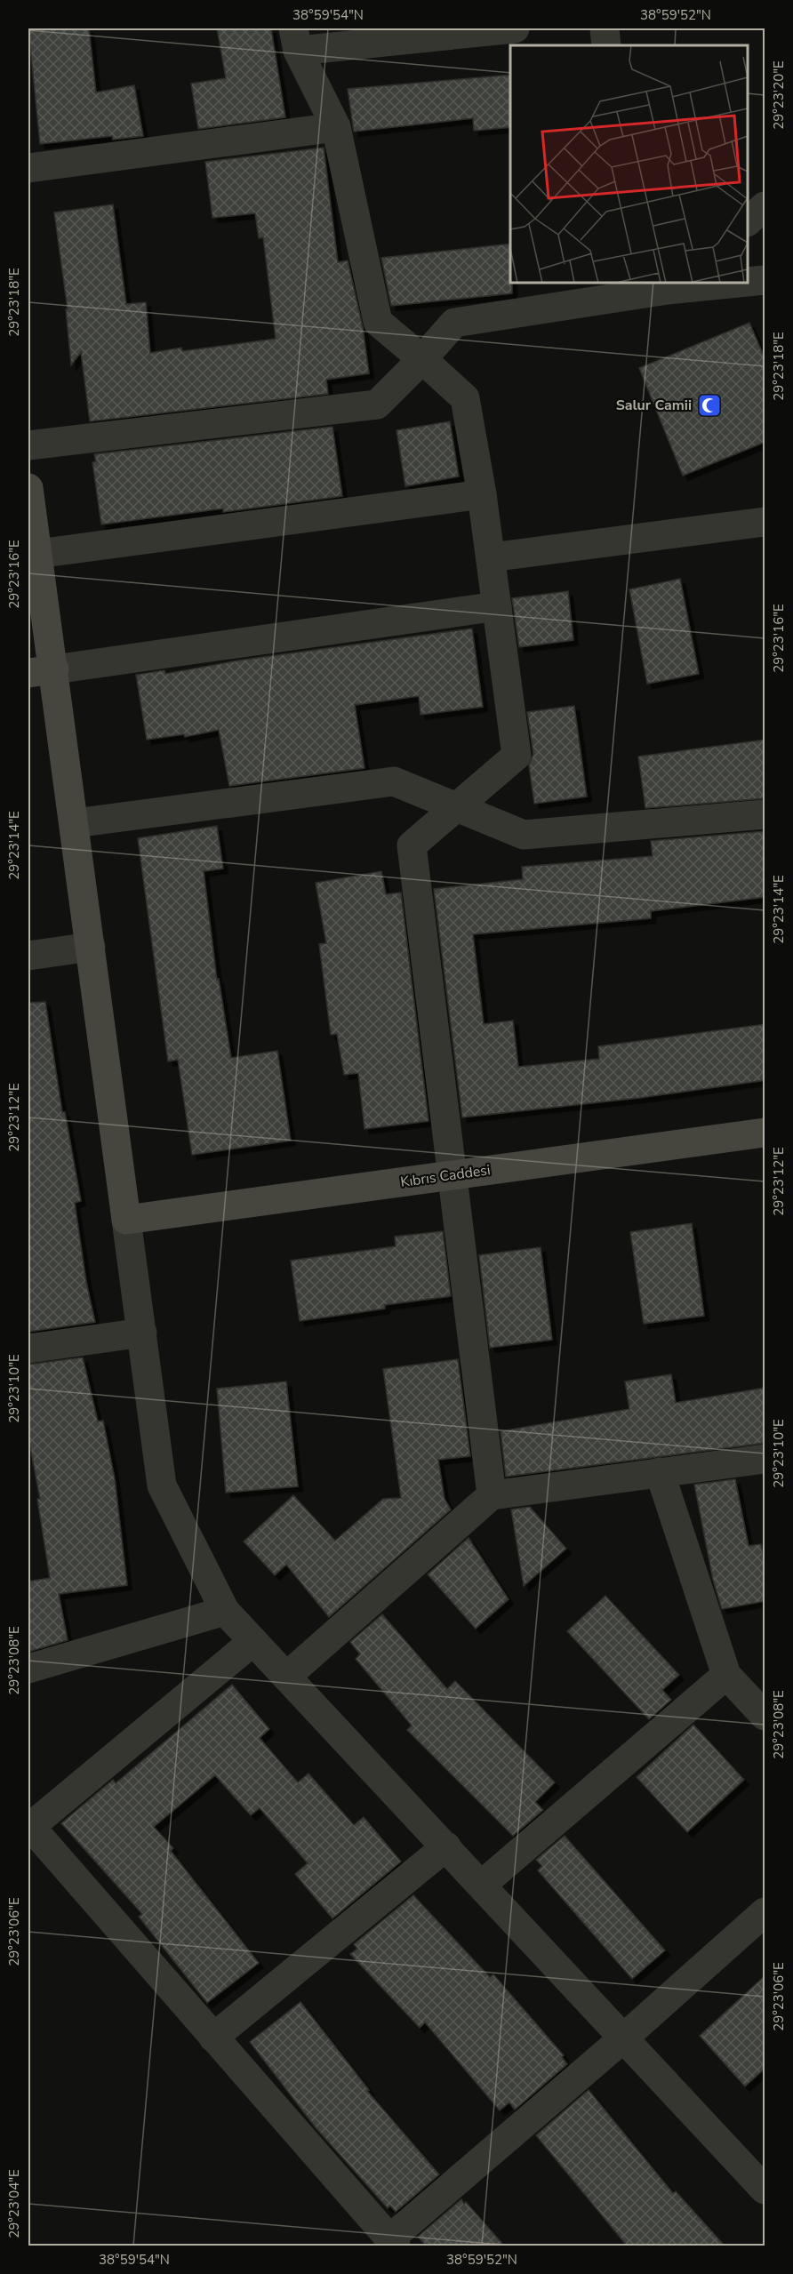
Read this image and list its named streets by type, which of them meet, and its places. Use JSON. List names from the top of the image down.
{
  "streets": {
    "street": ["Kıbrıs Caddesi"]
  },
  "places": {
    "mosque": ["Salur Camii"]
  },
  "coordinates": [
    "38°59'54\"N",
    "38°59'52\"N",
    "29°23'20\"E",
    "29°23'18\"E",
    "29°23'16\"E",
    "29°23'14\"E",
    "29°23'12\"E",
    "29°23'10\"E",
    "29°23'08\"E",
    "29°23'06\"E",
    "29°23'04\"E"
  ]
}
